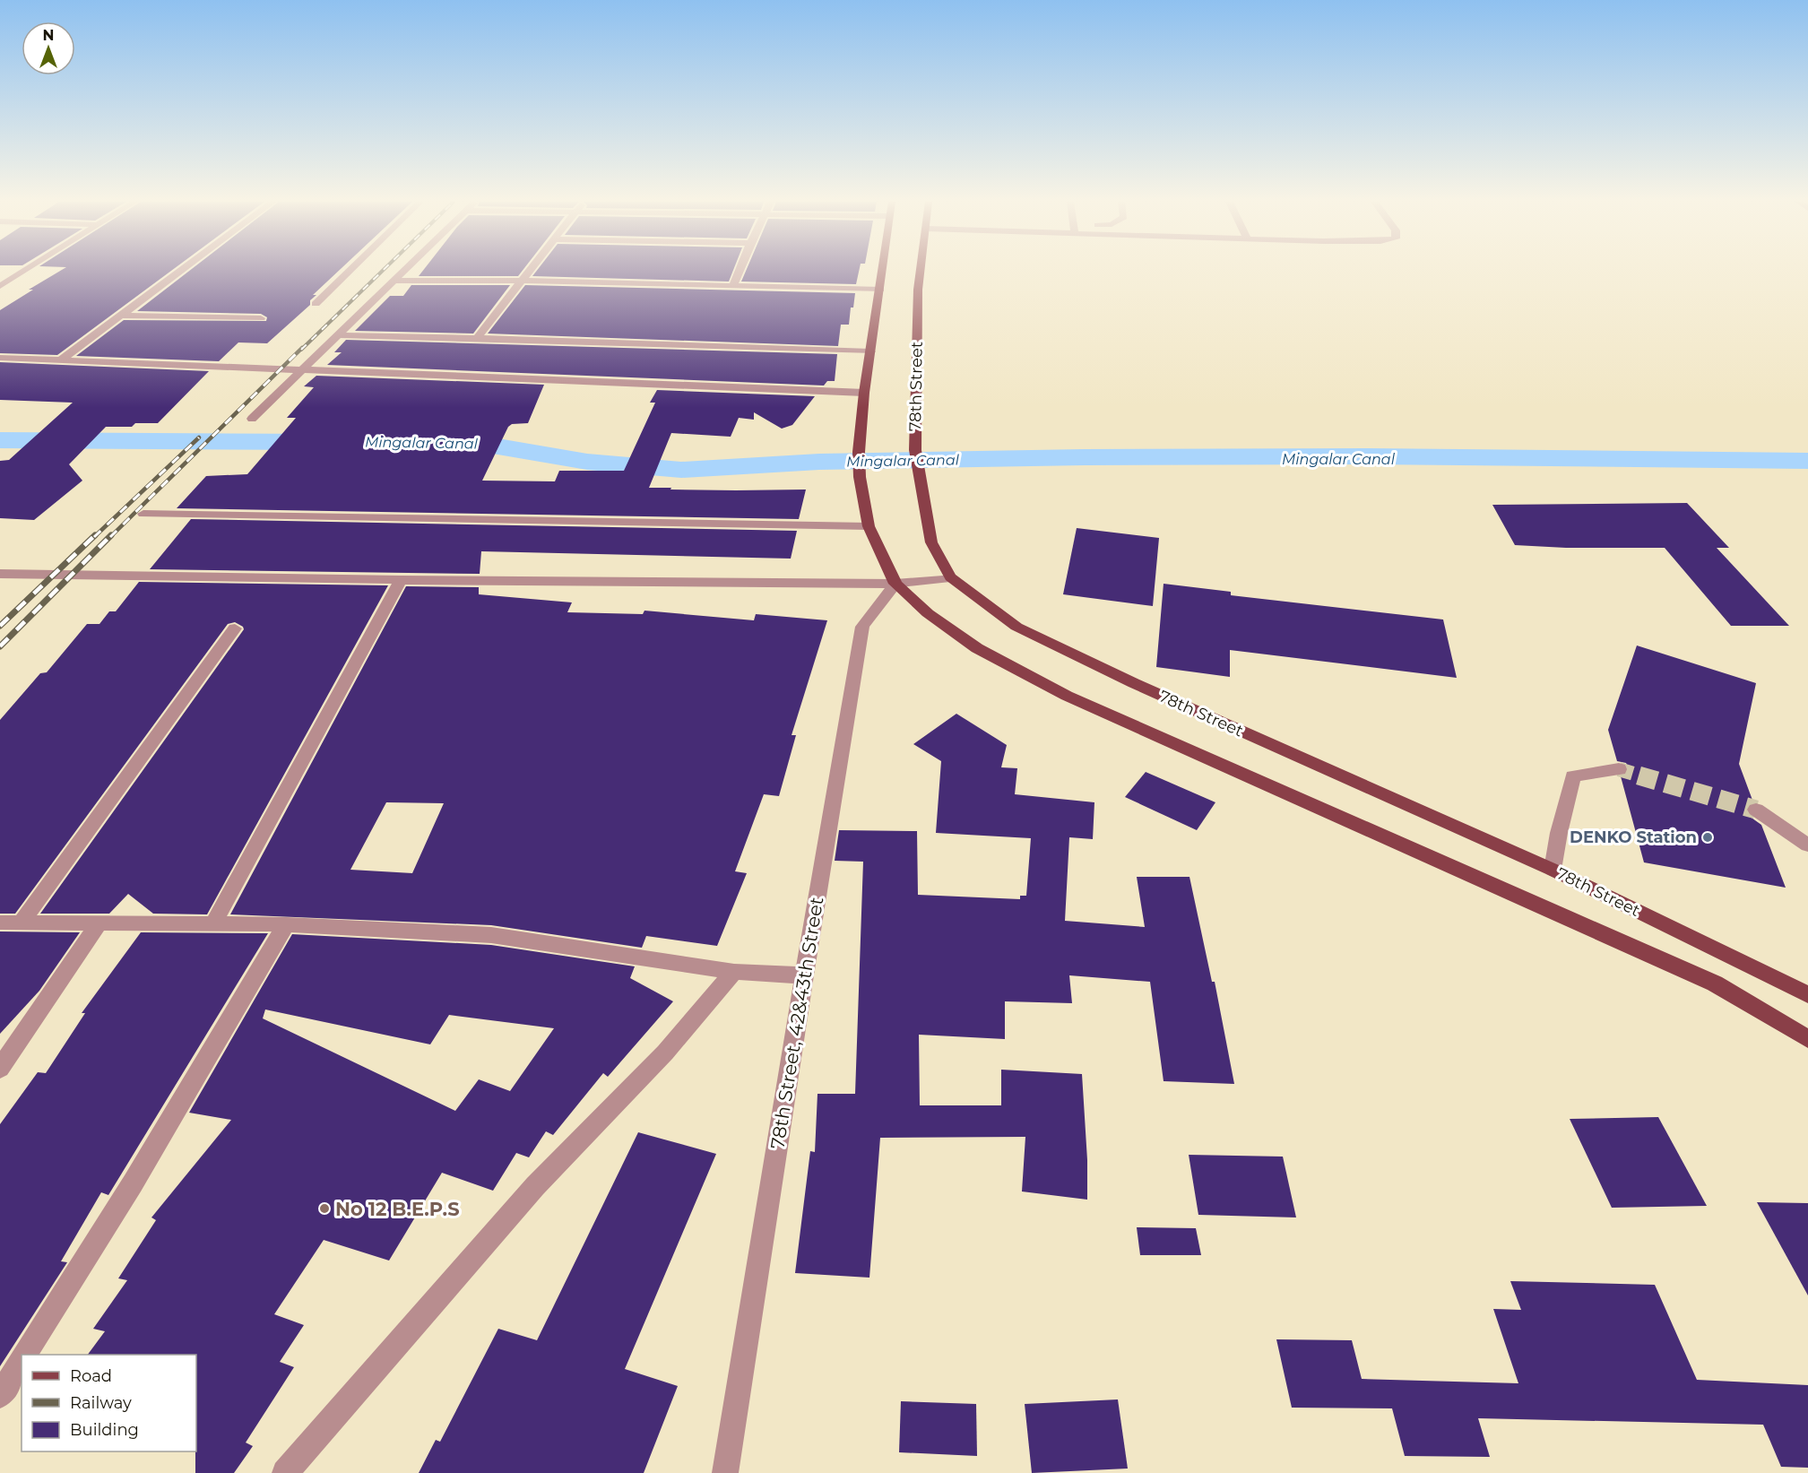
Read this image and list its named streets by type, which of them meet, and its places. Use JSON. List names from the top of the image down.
{
  "streets": {
    "main road": ["78th Street"],
    "street": ["78th Street, 42&43th Street"]
  },
  "water": ["Mingalar Canal"],
  "places": ["DENKO Station", "No 12 B.E.P.S"],
  "legend": ["Road", "Railway", "Building"],
  "north": "top"
}
